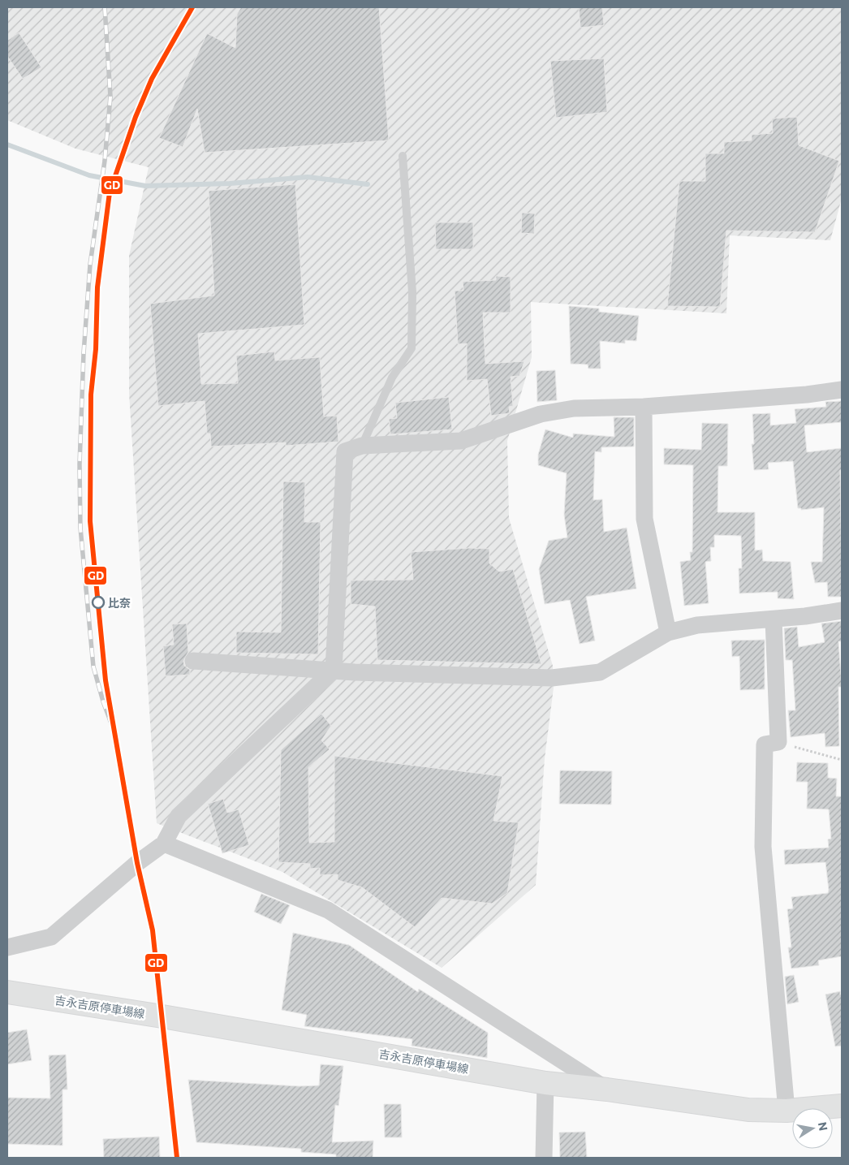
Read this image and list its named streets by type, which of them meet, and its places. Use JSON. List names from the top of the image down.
{
  "streets": {
    "main road": ["吉永吉原停車場線"]
  },
  "places": ["比奈"],
  "lines": ["transit line GD"],
  "north": "right"
}
